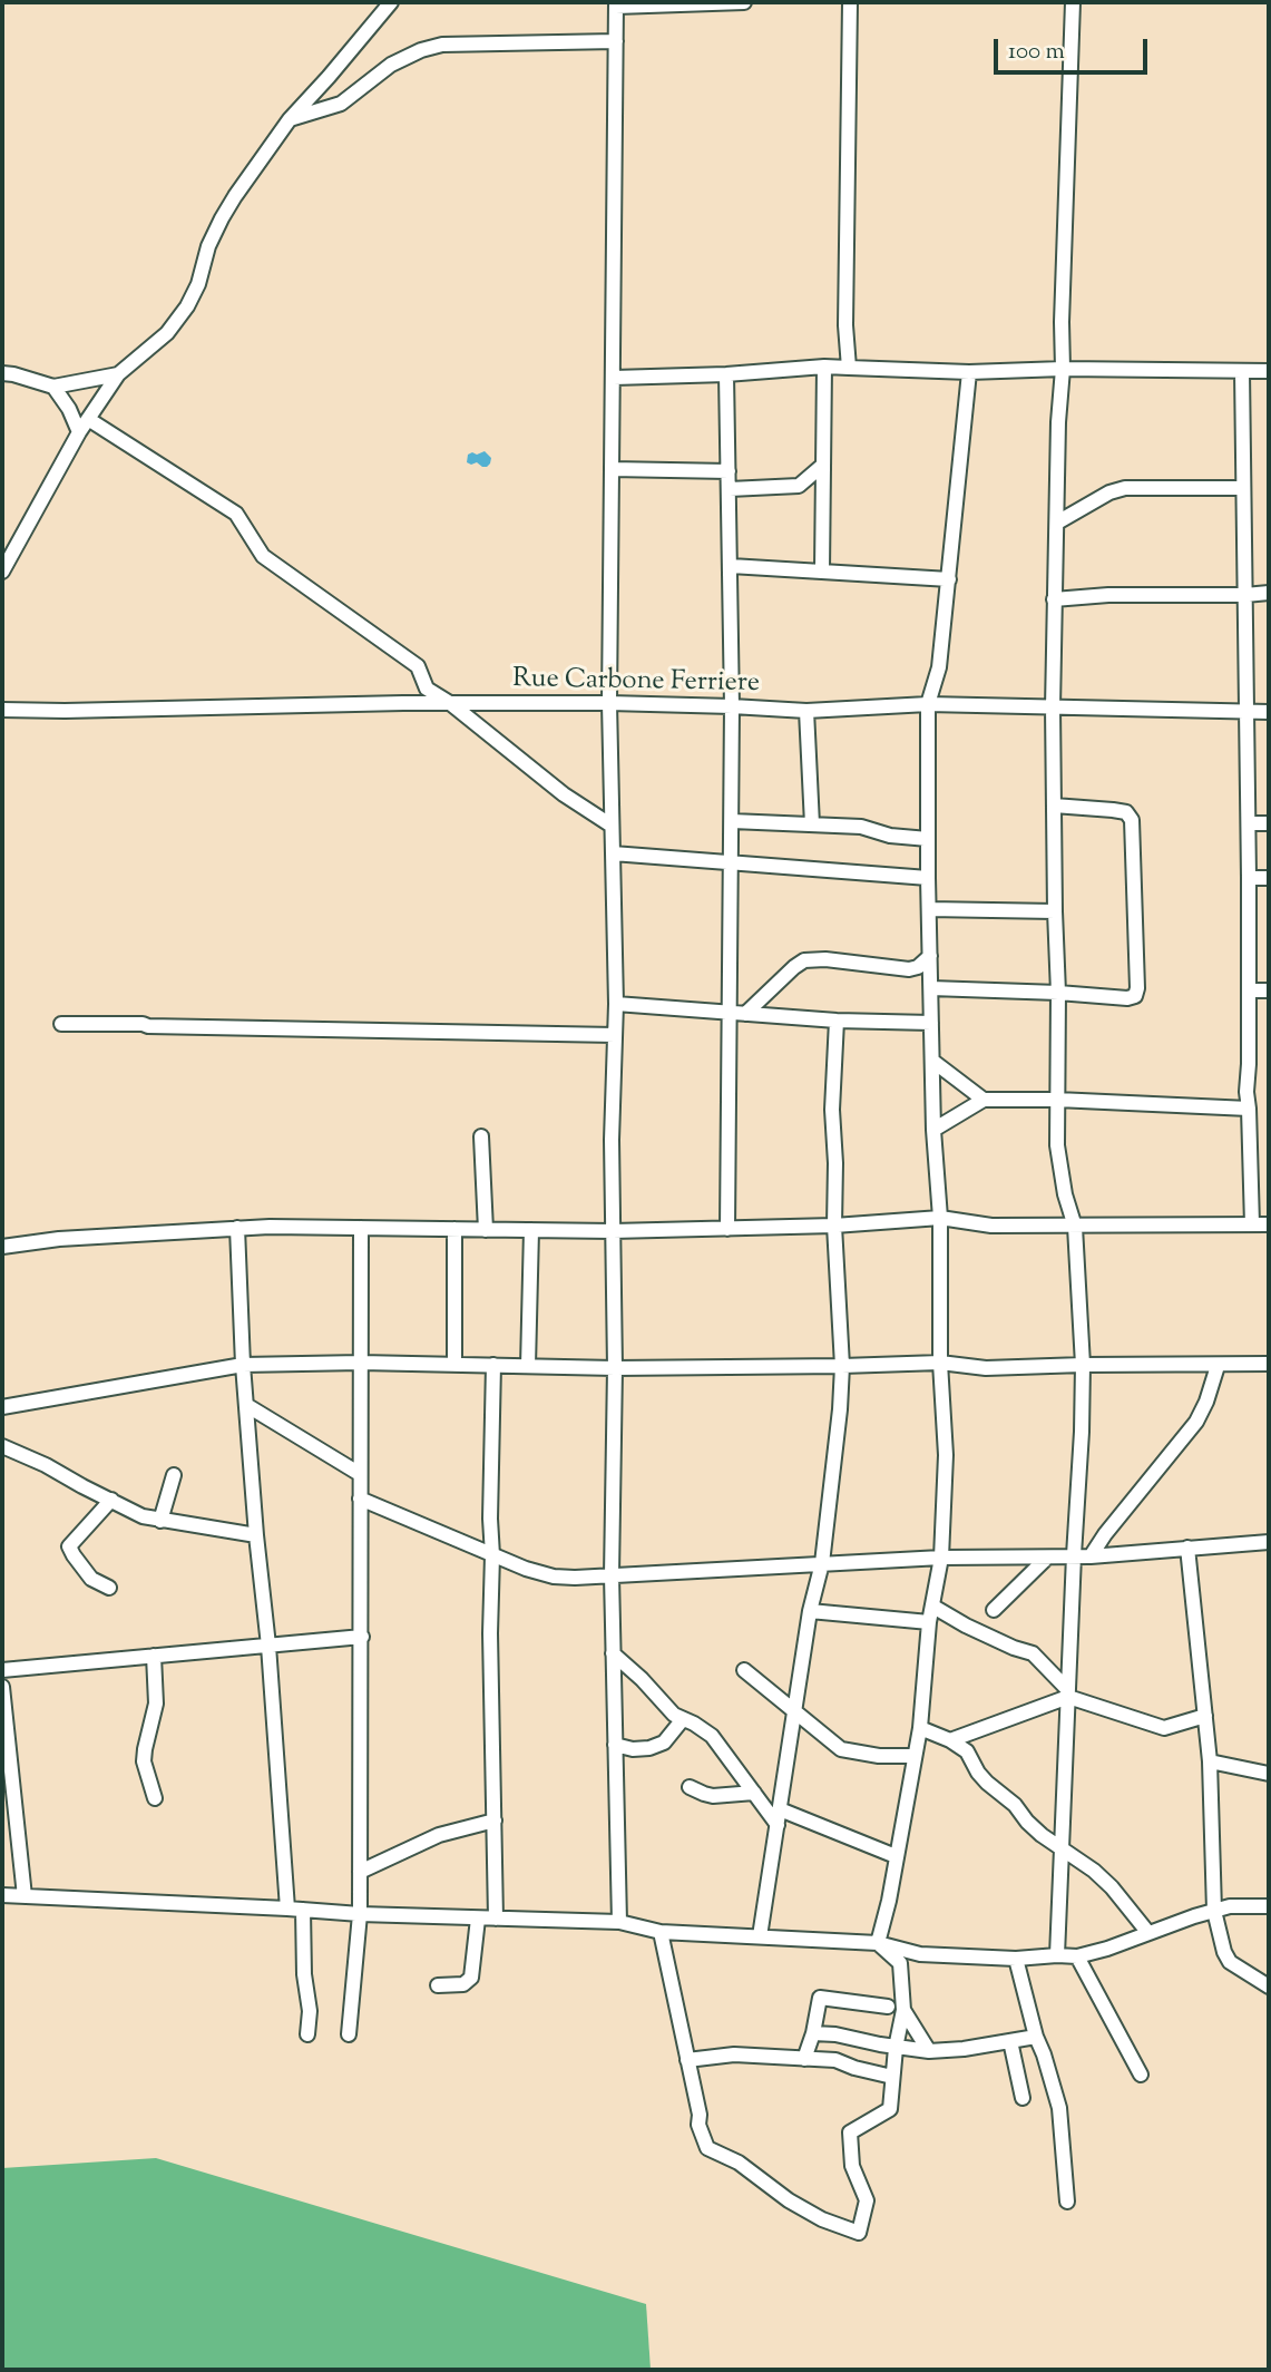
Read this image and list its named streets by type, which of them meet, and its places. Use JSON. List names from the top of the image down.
{
  "streets": {
    "street": ["Rue Carbone Ferriere"]
  },
  "scale_bar": "100 m"
}
